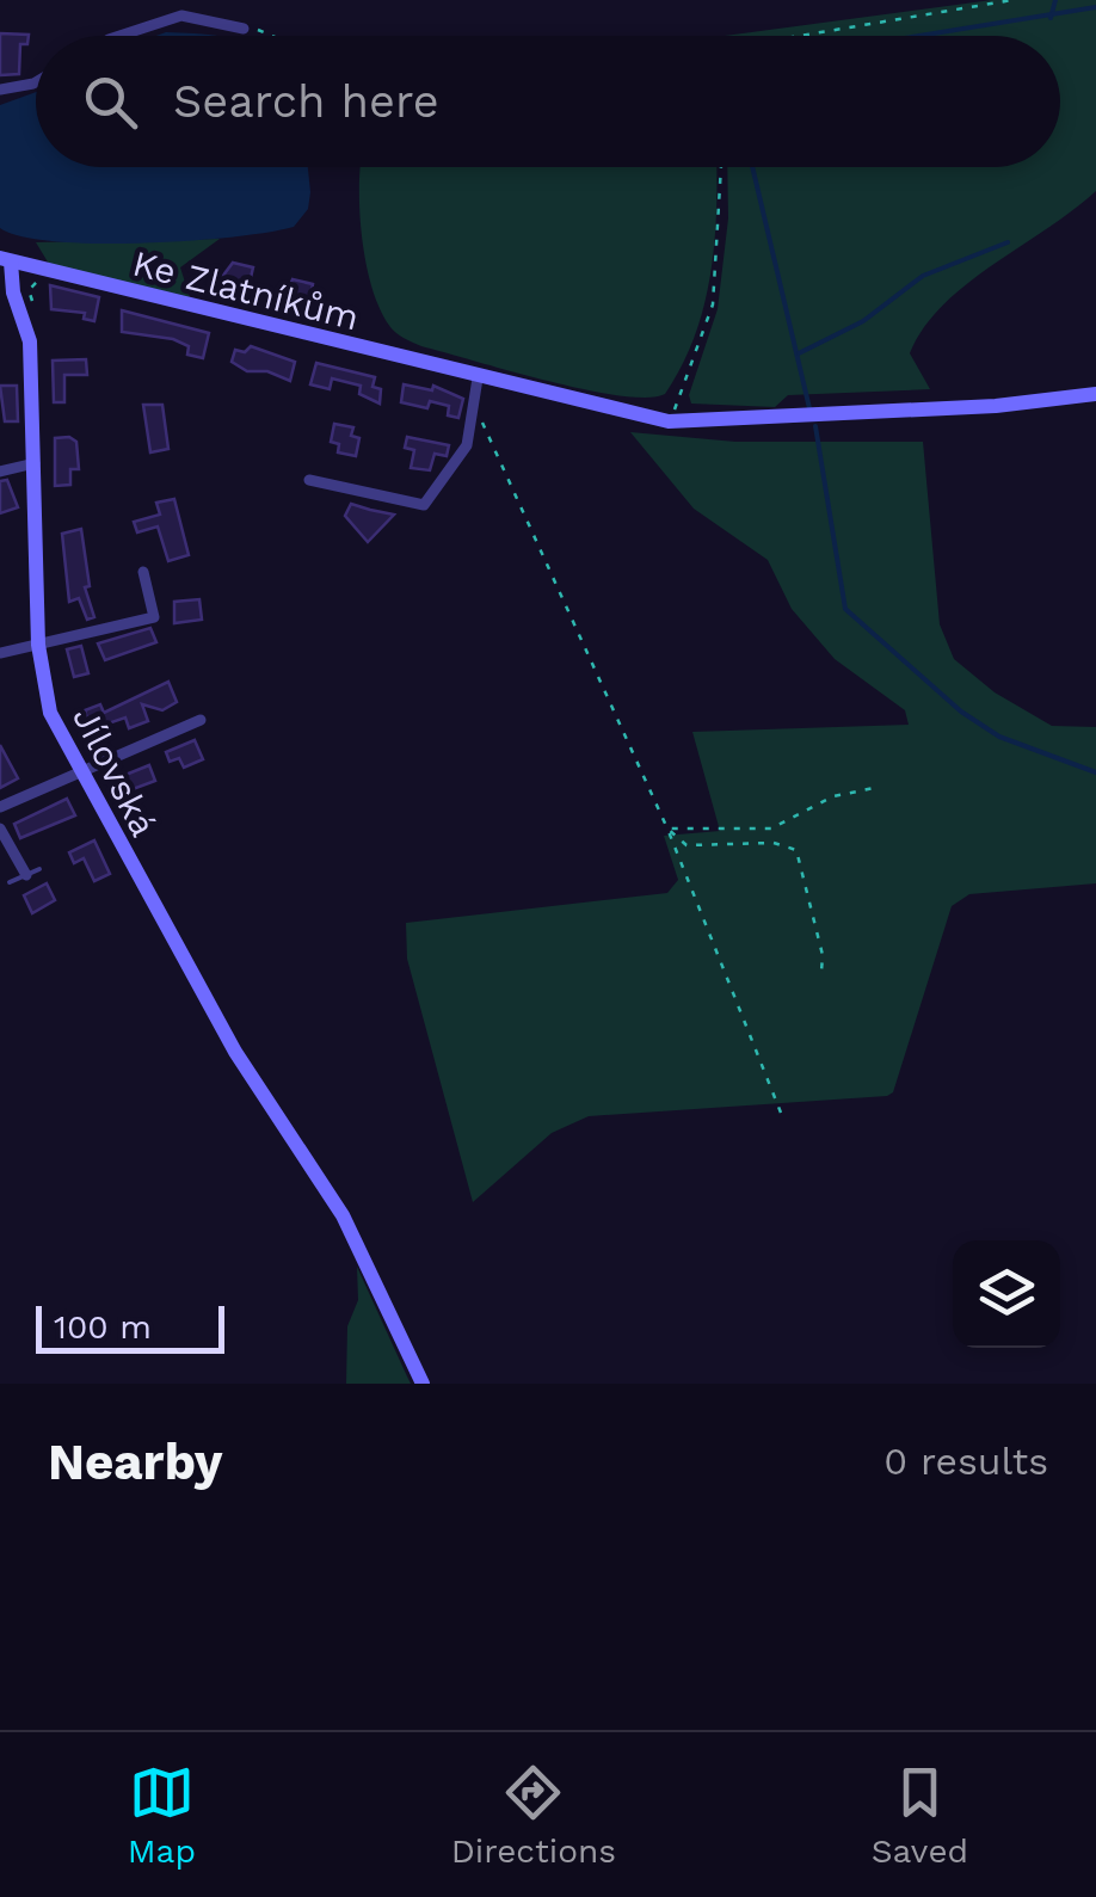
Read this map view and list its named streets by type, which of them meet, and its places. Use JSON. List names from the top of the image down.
{
  "streets": {
    "street": ["Ke Zlatníkům", "Jílovská"]
  },
  "crossings": [
    ["Ke Zlatníkům", "Jílovská"]
  ],
  "scale_bar": "100 m",
  "page": {
    "search": "Search here",
    "scale": "100 m",
    "heading": ["Nearby", "0 results"],
    "nav": ["Map", "Directions", "Saved"]
  }
}
